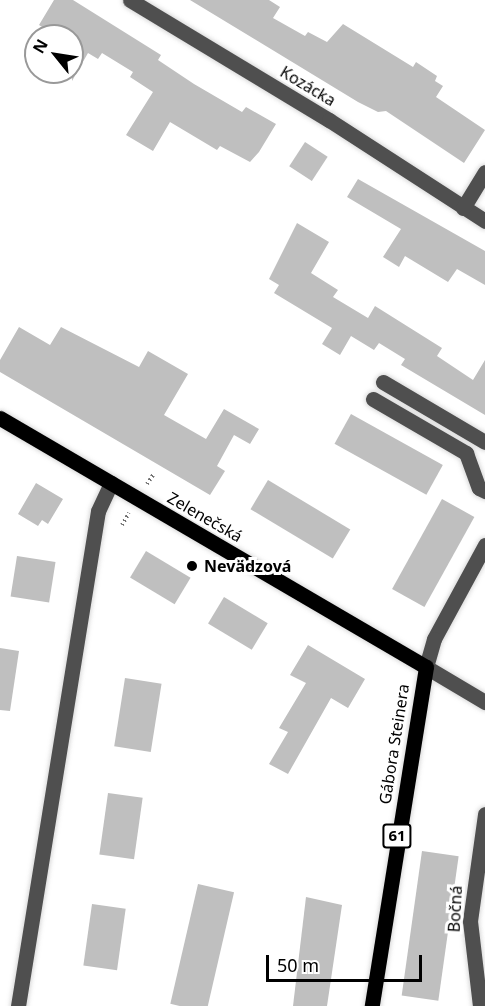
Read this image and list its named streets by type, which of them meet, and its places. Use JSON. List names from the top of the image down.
{
  "streets": {
    "main road": ["Zelenečská", "Gábora Steinera", "61"],
    "street": ["Kozácka", "Bočná"]
  },
  "crossings": [
    ["Zelenečská", "Gábora Steinera"]
  ],
  "places": ["Nevädzová"],
  "scale_bar": "50 m",
  "north": "top left"
}
